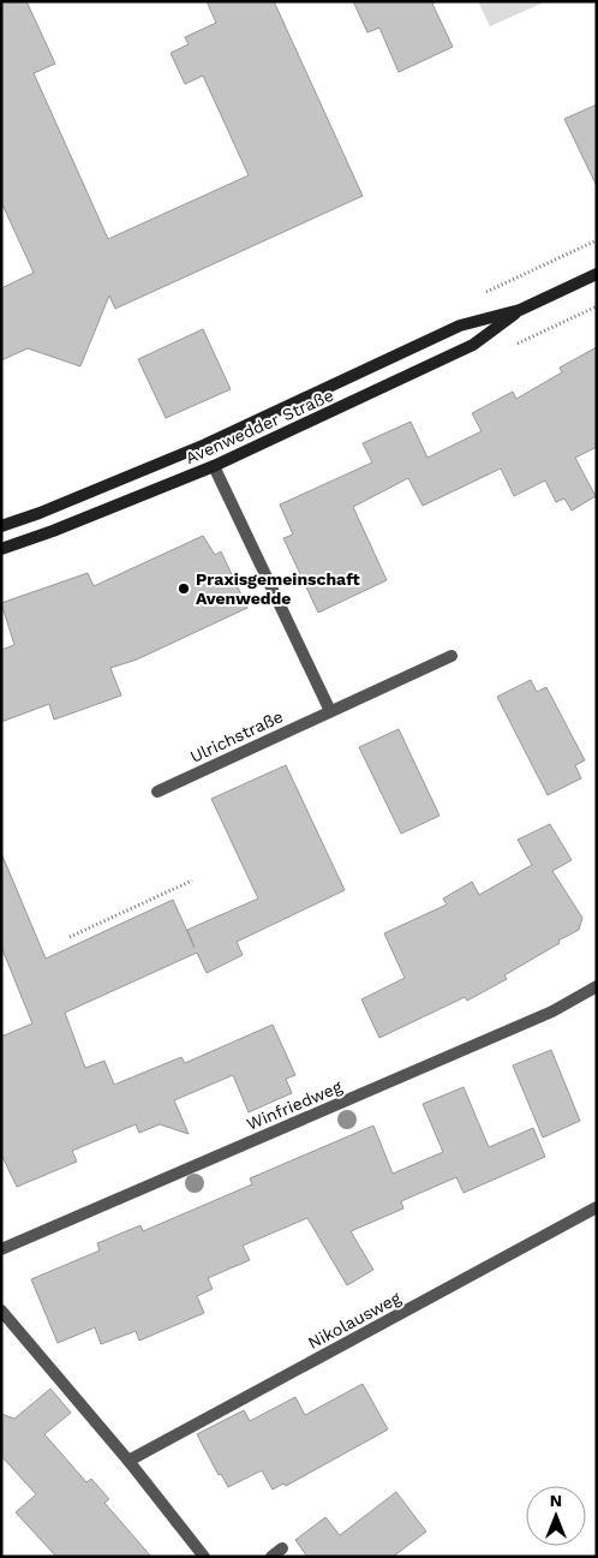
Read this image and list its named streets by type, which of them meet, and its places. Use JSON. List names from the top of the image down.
{
  "streets": {
    "main road": ["Avenwedder Straße"],
    "street": ["Ulrichstraße", "Winfriedweg", "Nikolausweg"]
  },
  "places": ["Praxisgemeinschaft Avenwedde"],
  "north": "top"
}
